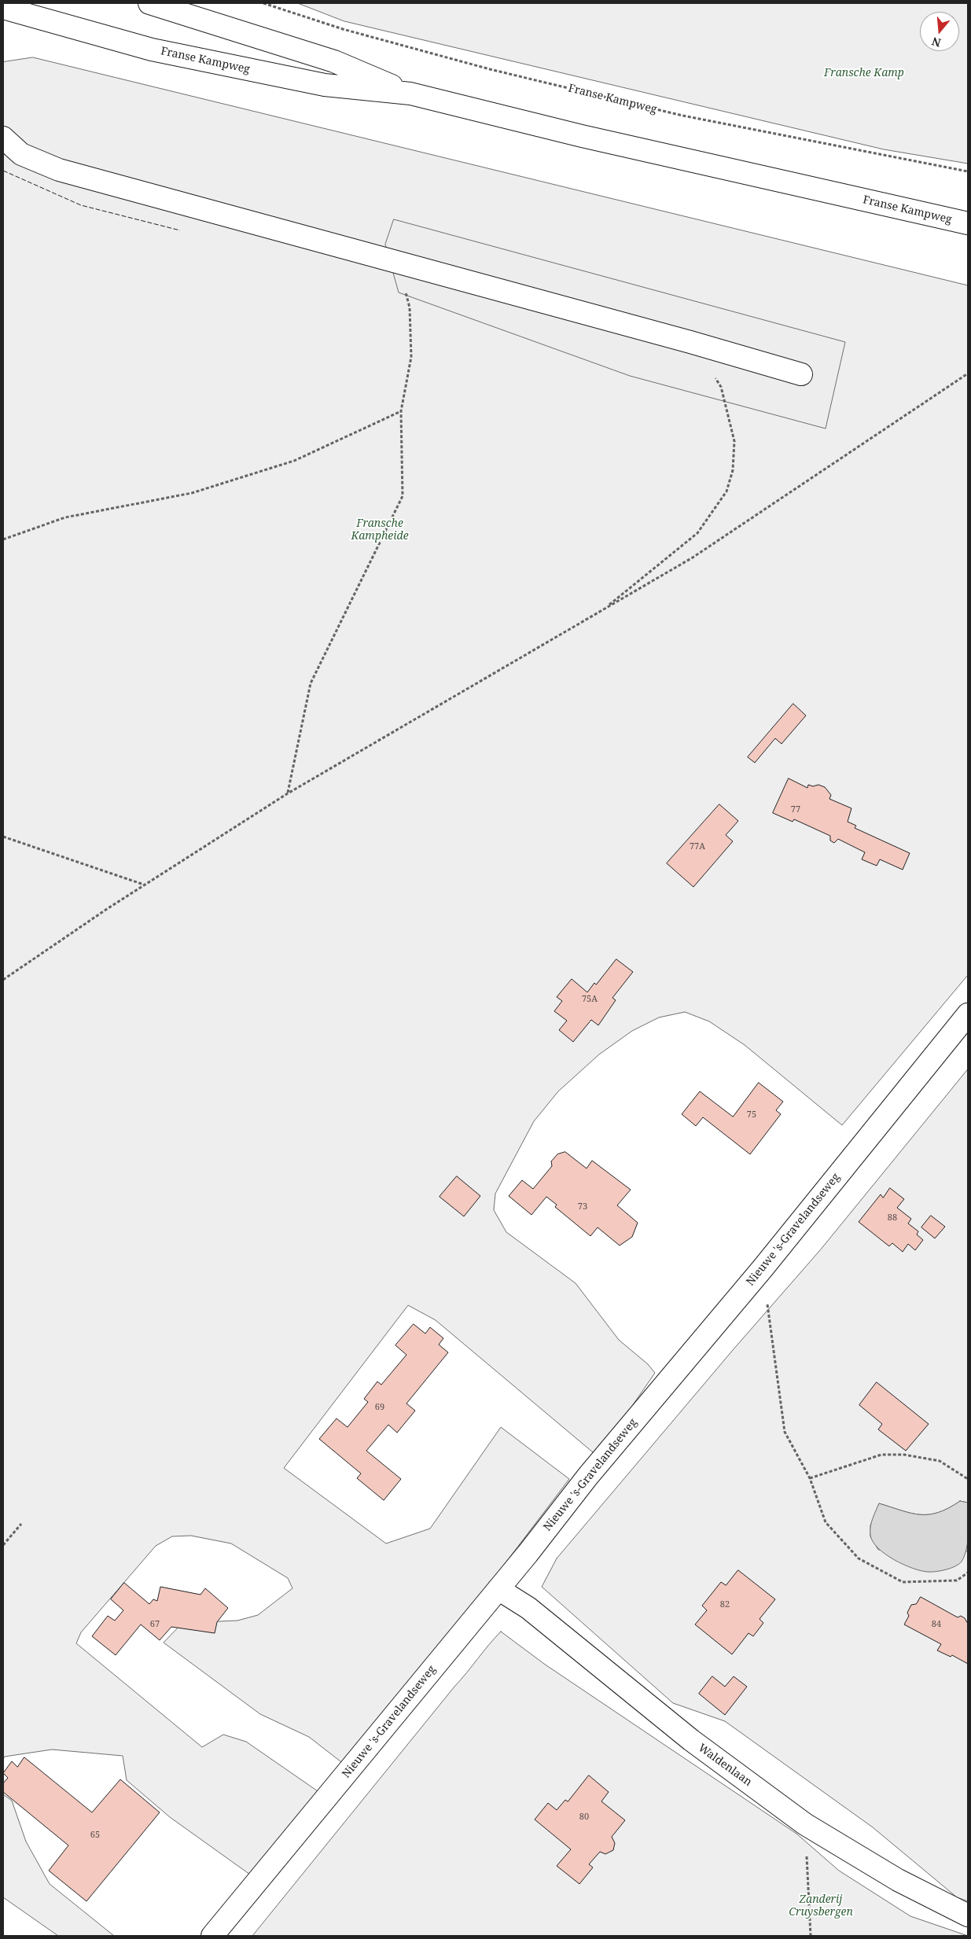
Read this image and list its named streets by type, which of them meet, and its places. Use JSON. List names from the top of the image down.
{
  "streets": {
    "main road": ["Franse Kampweg", "Nieuwe 's-Gravelandseweg", "Waldenlaan"]
  },
  "crossings": [
    ["Nieuwe 's-Gravelandseweg", "Waldenlaan"]
  ],
  "parks": ["Fransche Kamp", "Fransche Kampheide", "Zanderij Cruysbergen"],
  "house_numbers": [
    "77",
    "77A",
    "75A",
    "75",
    "73",
    "88",
    "69",
    "82",
    "67",
    "84",
    "80",
    "65"
  ],
  "north": "bottom"
}
